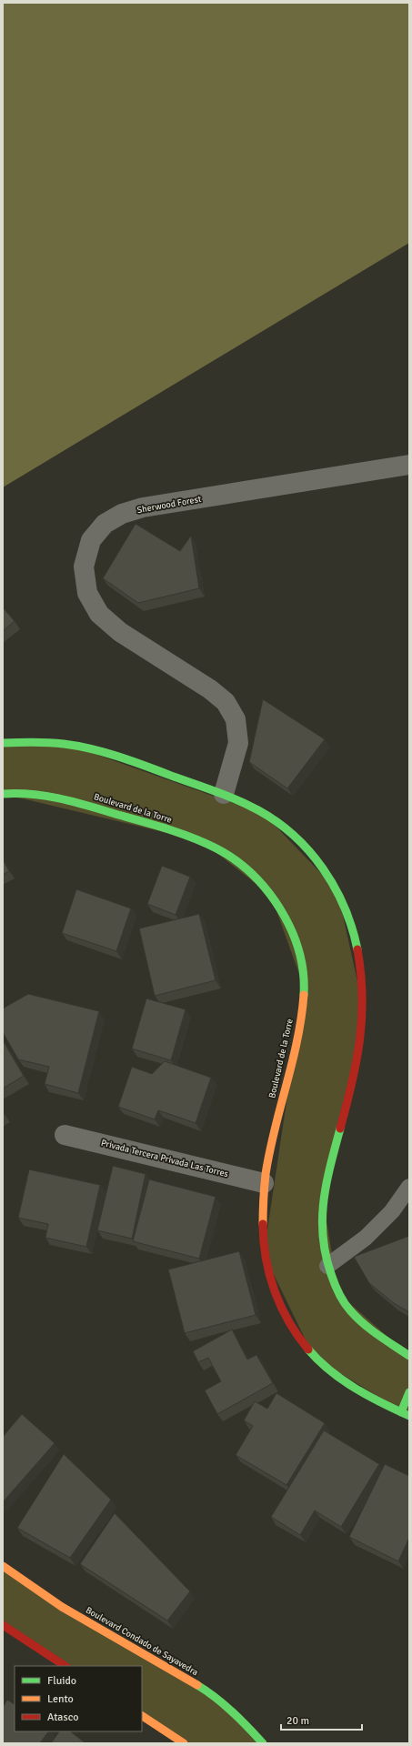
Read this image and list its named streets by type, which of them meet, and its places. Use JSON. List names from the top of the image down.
{
  "streets": {
    "street": [
      "Sherwood Forest",
      "Boulevard de la Torre",
      "Privada Tercera Privada Las Torres",
      "Boulevard Condado de Sayavedra"
    ]
  },
  "crossings": [
    ["Boulevard de la Torre", "Privada Tercera Privada Las Torres"]
  ],
  "legend": ["Fluido", "Lento", "Atasco"],
  "scale_bar": "20 m"
}
